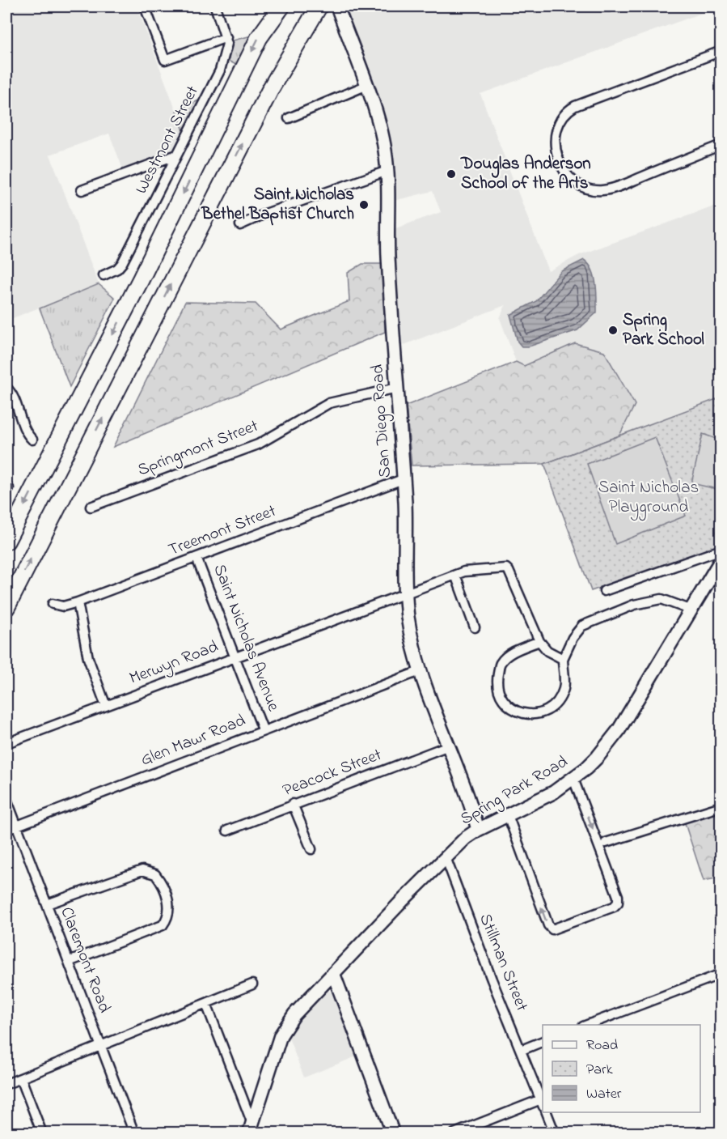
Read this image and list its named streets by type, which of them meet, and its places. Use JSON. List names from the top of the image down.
{
  "streets": {
    "street": [
      "Westmont Street",
      "San Diego Road",
      "Springmont Street",
      "Treemont Street",
      "Saint Nicholas Avenue",
      "Merwyn Road",
      "Glen Mawr Road",
      "Peacock Street",
      "Spring Park Road",
      "Claremont Road",
      "Stillman Street"
    ]
  },
  "crossings": [
    ["San Diego Road", "Springmont Street"],
    ["San Diego Road", "Treemont Street"],
    ["San Diego Road", "Merwyn Road"],
    ["San Diego Road", "Glen Mawr Road"],
    ["San Diego Road", "Peacock Street"],
    ["San Diego Road", "Spring Park Road"],
    ["Treemont Street", "Saint Nicholas Avenue"],
    ["Saint Nicholas Avenue", "Merwyn Road"],
    ["Saint Nicholas Avenue", "Glen Mawr Road"],
    ["Glen Mawr Road", "Claremont Road"],
    ["Spring Park Road", "Stillman Street"]
  ],
  "parks": ["Saint Nicholas Playground"],
  "places": ["Douglas Anderson School of the Arts", "Saint Nicholas Bethel Baptist Church", "Spring Park School"],
  "legend": ["Road", "Park", "Water"]
}
